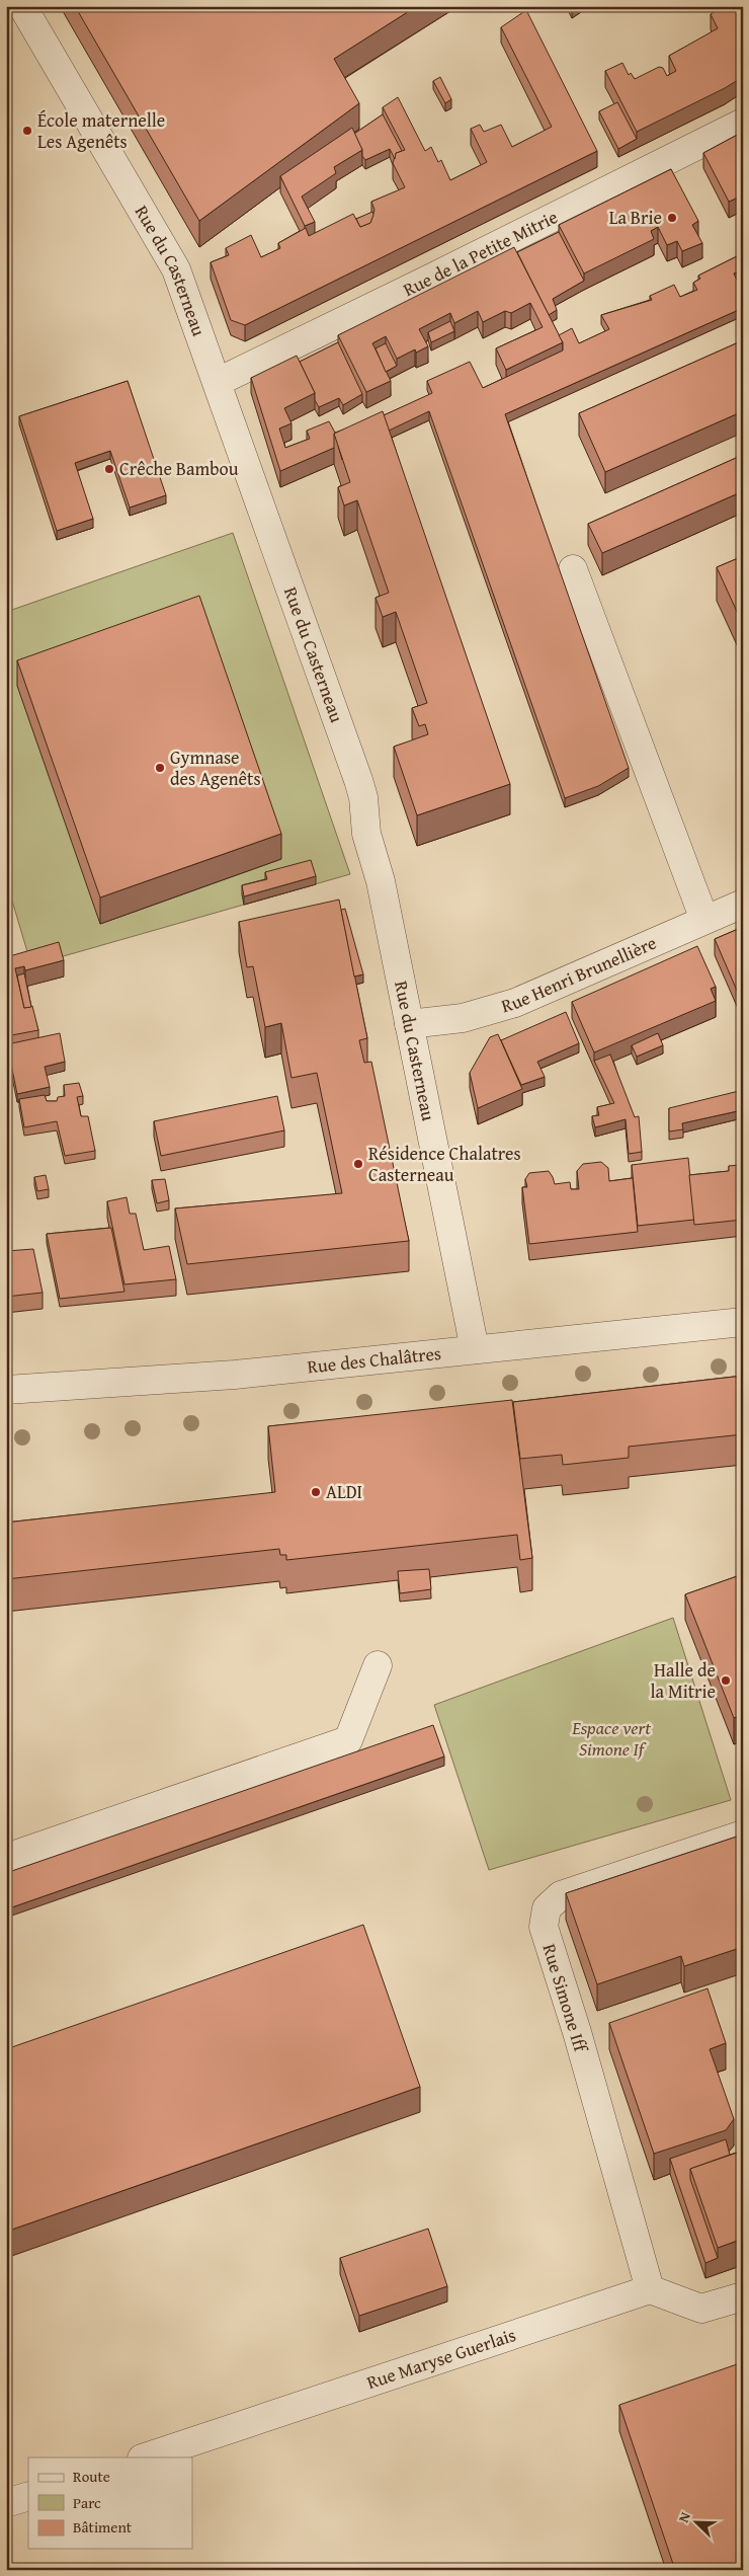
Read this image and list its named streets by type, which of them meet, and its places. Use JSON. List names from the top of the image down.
{
  "streets": {
    "street": [
      "Rue de la Petite Mitrie",
      "Rue du Casterneau",
      "Rue Henri Brunellière",
      "Rue des Chalâtres",
      "Rue Simone Iff",
      "Rue Maryse Guerlais"
    ]
  },
  "crossings": [
    ["Rue de la Petite Mitrie", "Rue du Casterneau"],
    ["Rue du Casterneau", "Rue Henri Brunellière"],
    ["Rue du Casterneau", "Rue des Chalâtres"],
    ["Rue Simone Iff", "Rue Maryse Guerlais"]
  ],
  "parks": ["Espace vert Simone If"],
  "places": [
    "École maternelle Les Agenêts",
    "La Brie",
    "Crêche Bambou",
    "Gymnase des Agenêts",
    "Résidence Chalatres Casterneau",
    "ALDI",
    "Halle de la Mitrie"
  ],
  "legend": ["Route", "Parc", "Bâtiment"],
  "north": "top left"
}
